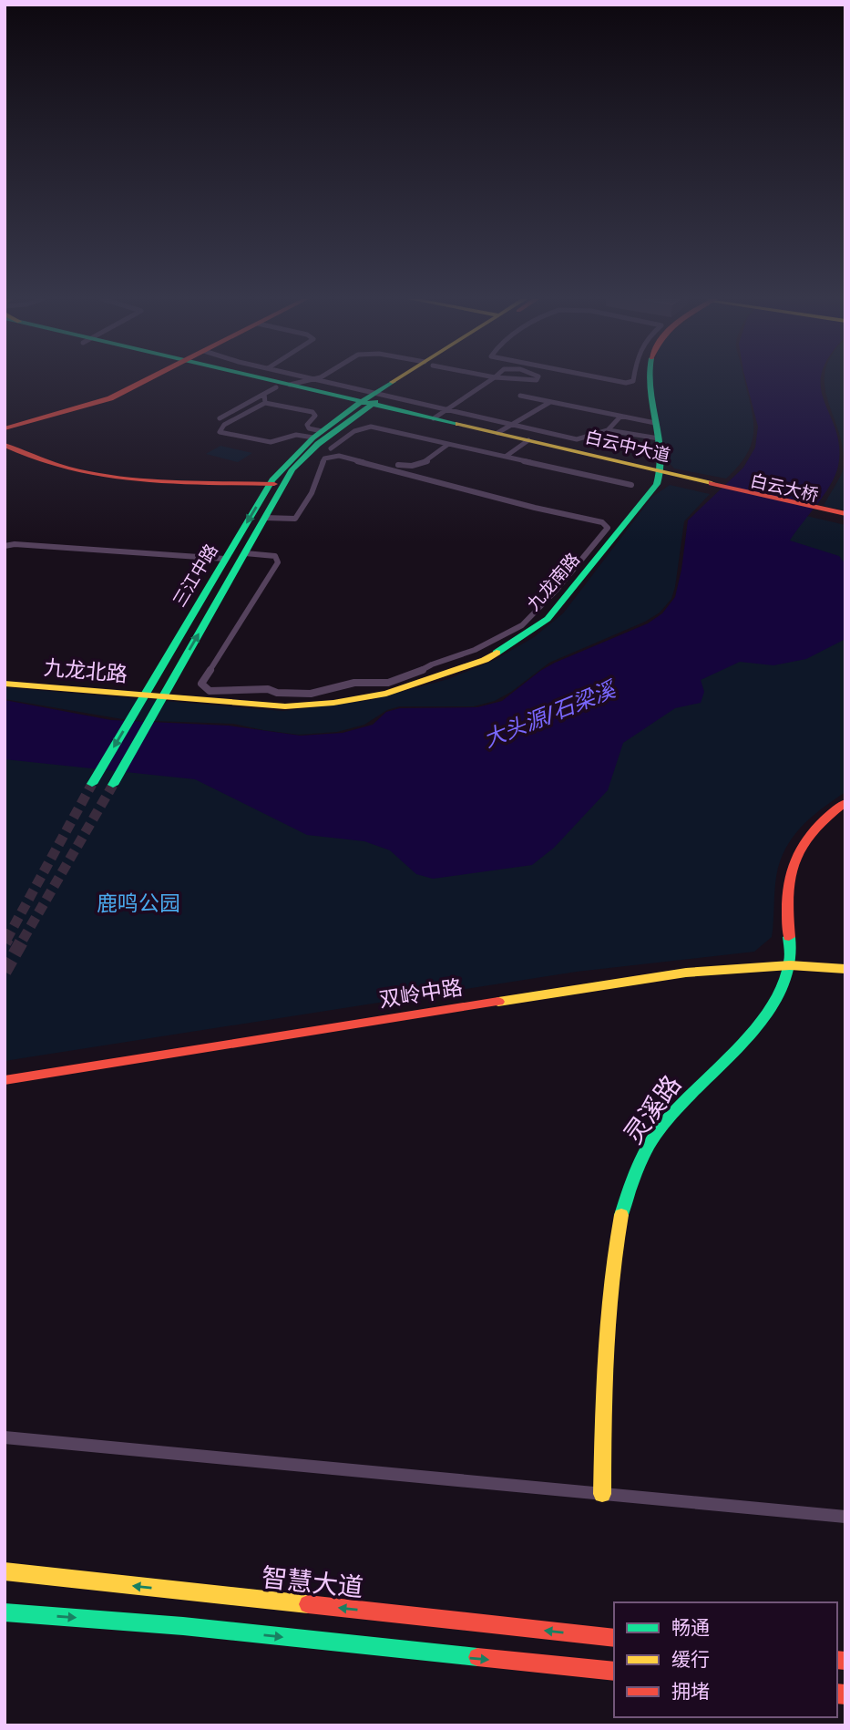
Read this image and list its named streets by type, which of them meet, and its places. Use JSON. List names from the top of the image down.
{
  "streets": {
    "main road": [
      "白云中大道",
      "白云大桥",
      "三江中路",
      "九龙南路",
      "九龙北路",
      "双岭中路",
      "灵溪路",
      "智慧大道"
    ]
  },
  "crossings": [
    ["白云中大道", "白云大桥"],
    ["白云中大道", "三江中路"],
    ["白云中大道", "九龙南路"],
    ["三江中路", "九龙南路"],
    ["三江中路", "九龙北路"],
    ["九龙南路", "九龙北路"],
    ["双岭中路", "灵溪路"]
  ],
  "water": ["大头源/石梁溪"],
  "parks": ["鹿鸣公园"],
  "legend": ["畅通", "缓行", "拥堵"]
}
